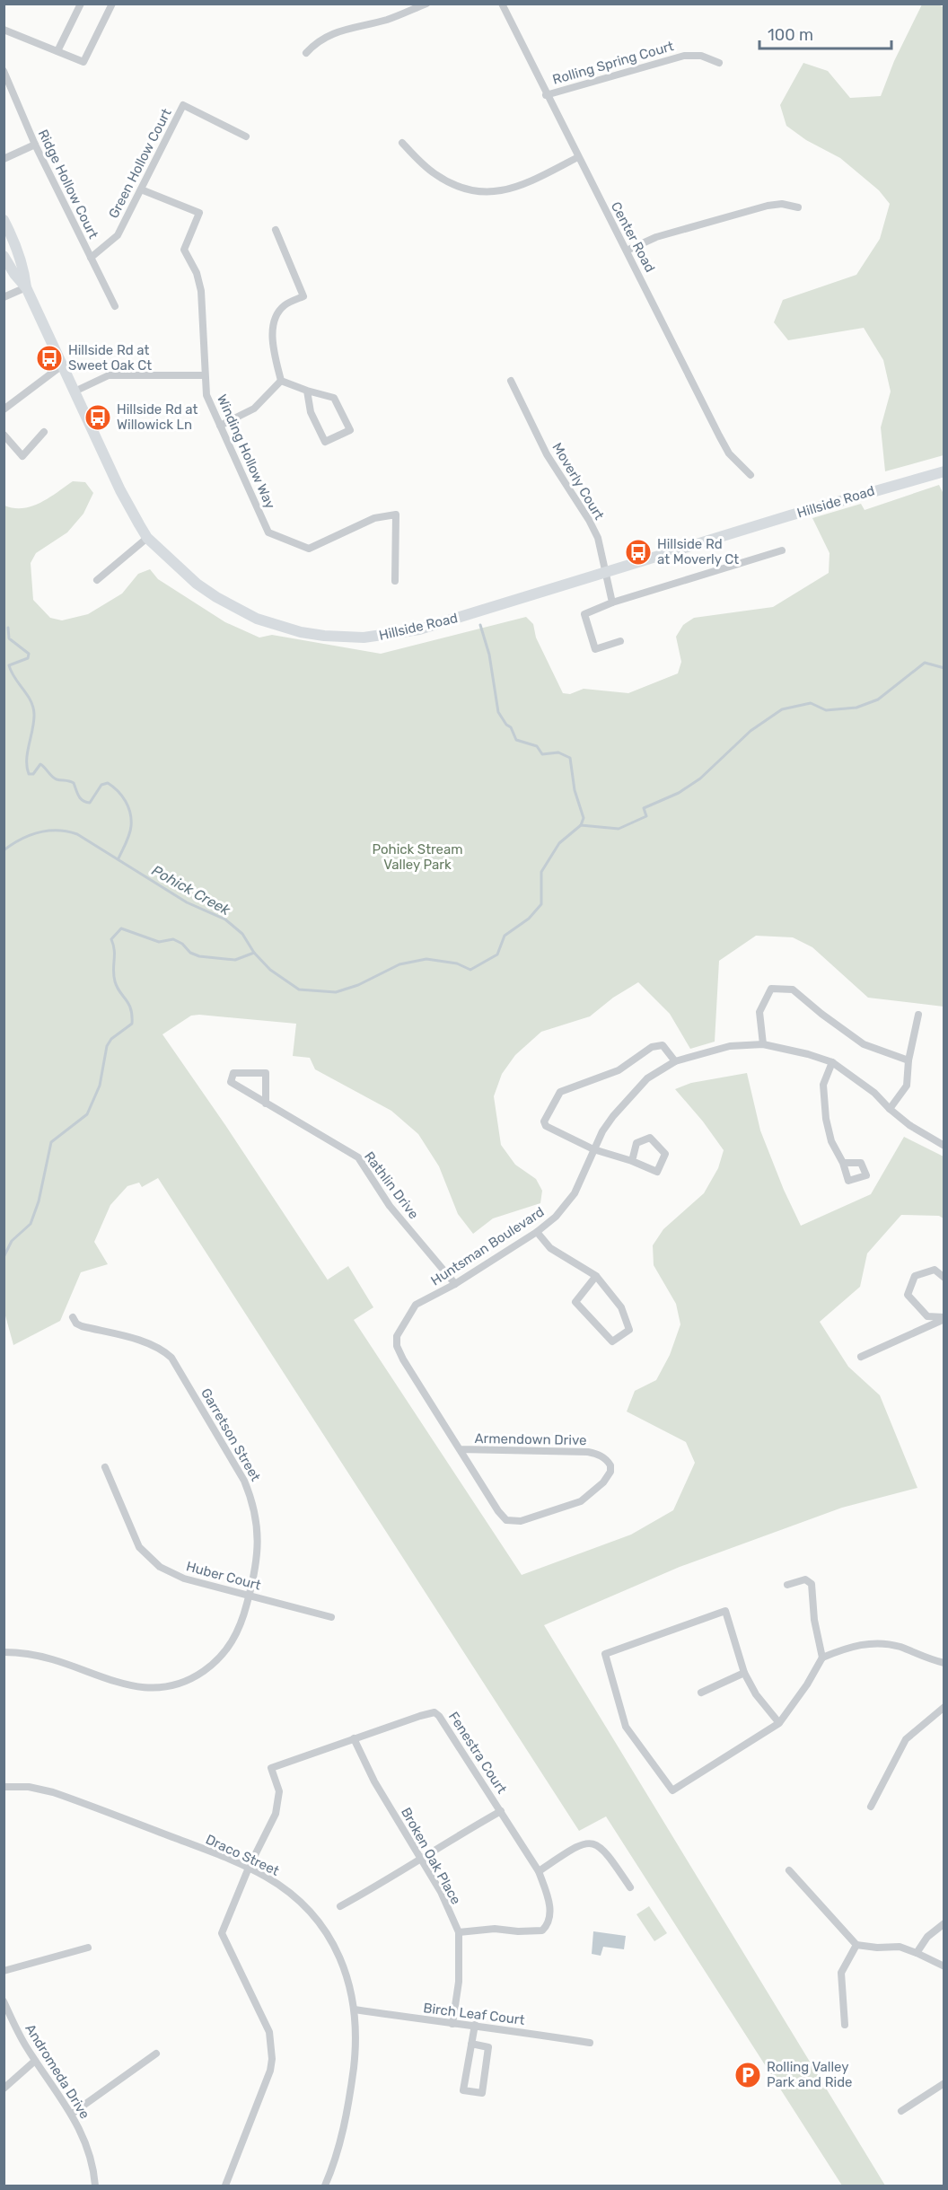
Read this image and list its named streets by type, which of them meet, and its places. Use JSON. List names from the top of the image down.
{
  "streets": {
    "street": [
      "Rolling Spring Court",
      "Green Hollow Court",
      "Ridge Hollow Court",
      "Center Road",
      "Winding Hollow Way",
      "Moverly Court",
      "Hillside Road",
      "Rathlin Drive",
      "Huntsman Boulevard",
      "Garretson Street",
      "Armendown Drive",
      "Huber Court",
      "Fenestra Court",
      "Draco Street",
      "Broken Oak Place",
      "Birch Leaf Court",
      "Andromeda Drive"
    ]
  },
  "crossings": [
    ["Rolling Spring Court", "Center Road"],
    ["Green Hollow Court", "Ridge Hollow Court"],
    ["Green Hollow Court", "Winding Hollow Way"],
    ["Moverly Court", "Hillside Road"],
    ["Rathlin Drive", "Huntsman Boulevard"],
    ["Huntsman Boulevard", "Armendown Drive"],
    ["Garretson Street", "Huber Court"],
    ["Fenestra Court", "Draco Street"],
    ["Fenestra Court", "Broken Oak Place"],
    ["Draco Street", "Birch Leaf Court"],
    ["Broken Oak Place", "Birch Leaf Court"]
  ],
  "water": ["Pohick Creek"],
  "parks": ["Pohick Stream Valley Park"],
  "places": {
    "bus stop": ["Hillside Rd at Sweet Oak Ct", "Hillside Rd at Willowick Ln", "Hillside Rd at Moverly Ct"],
    "parking": ["Rolling Valley Park and Ride"]
  },
  "scale_bar": "100 m"
}
